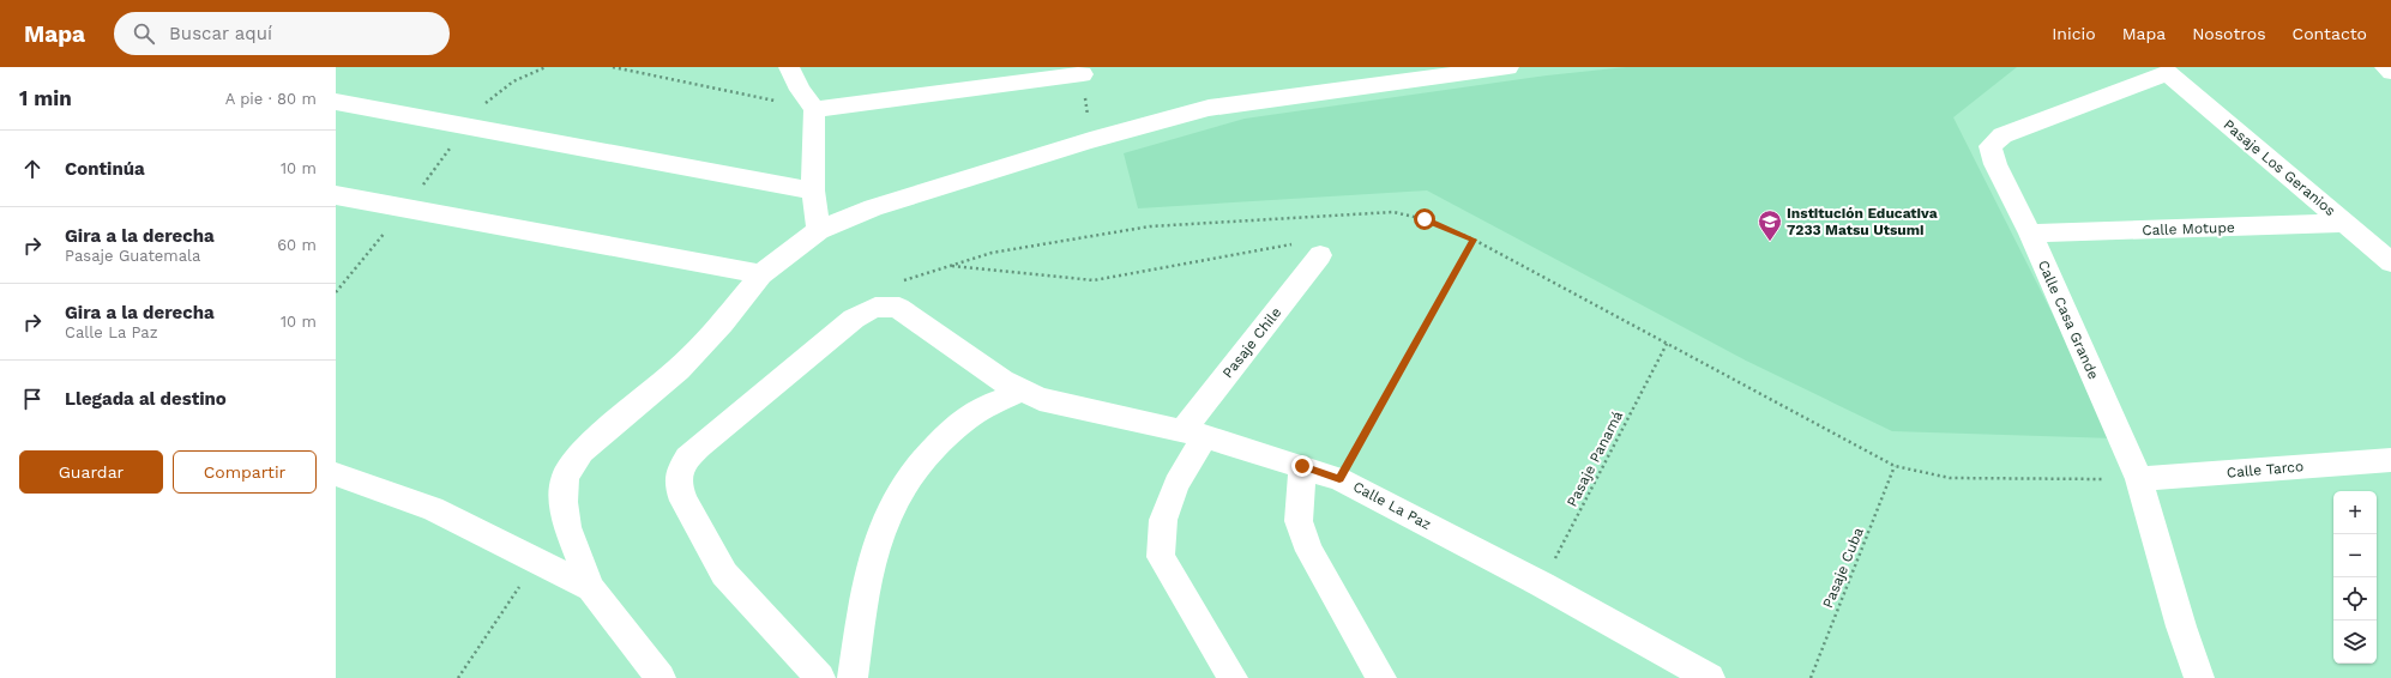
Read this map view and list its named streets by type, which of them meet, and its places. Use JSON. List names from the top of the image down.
{
  "streets": {
    "street": [
      "Pasaje Los Geranios",
      "Calle Motupe",
      "Calle Casa Grande",
      "Pasaje Chile",
      "Calle Tarco",
      "Calle La Paz"
    ],
    "path": ["Pasaje Panamá", "Pasaje Cuba"]
  },
  "crossings": [
    ["Pasaje Los Geranios", "Calle Motupe"],
    ["Pasaje Los Geranios", "Calle Casa Grande"],
    ["Calle Motupe", "Calle Casa Grande"],
    ["Calle Casa Grande", "Calle Tarco"],
    ["Pasaje Chile", "Calle La Paz"],
    ["Pasaje Panamá", "Calle La Paz"]
  ],
  "places": {
    "school or university": ["Institución Educativa 7233 Matsu Utsumi"]
  },
  "page": {
    "header": "Mapa",
    "search": "Buscar aquí",
    "nav": [
      "Inicio",
      "Mapa",
      "Nosotros",
      "Contacto"
    ],
    "heading": ["1 min", "A pie · 80 m"],
    "list": [
      ["Continúa", "10 m"],
      ["Gira a la derecha", "Pasaje Guatemala", "60 m"],
      ["Gira a la derecha", "Calle La Paz", "10 m"],
      "Llegada al destino"
    ],
    "buttons": ["Guardar", "Compartir"],
    "map_buttons": ["+", "−"]
  }
}
